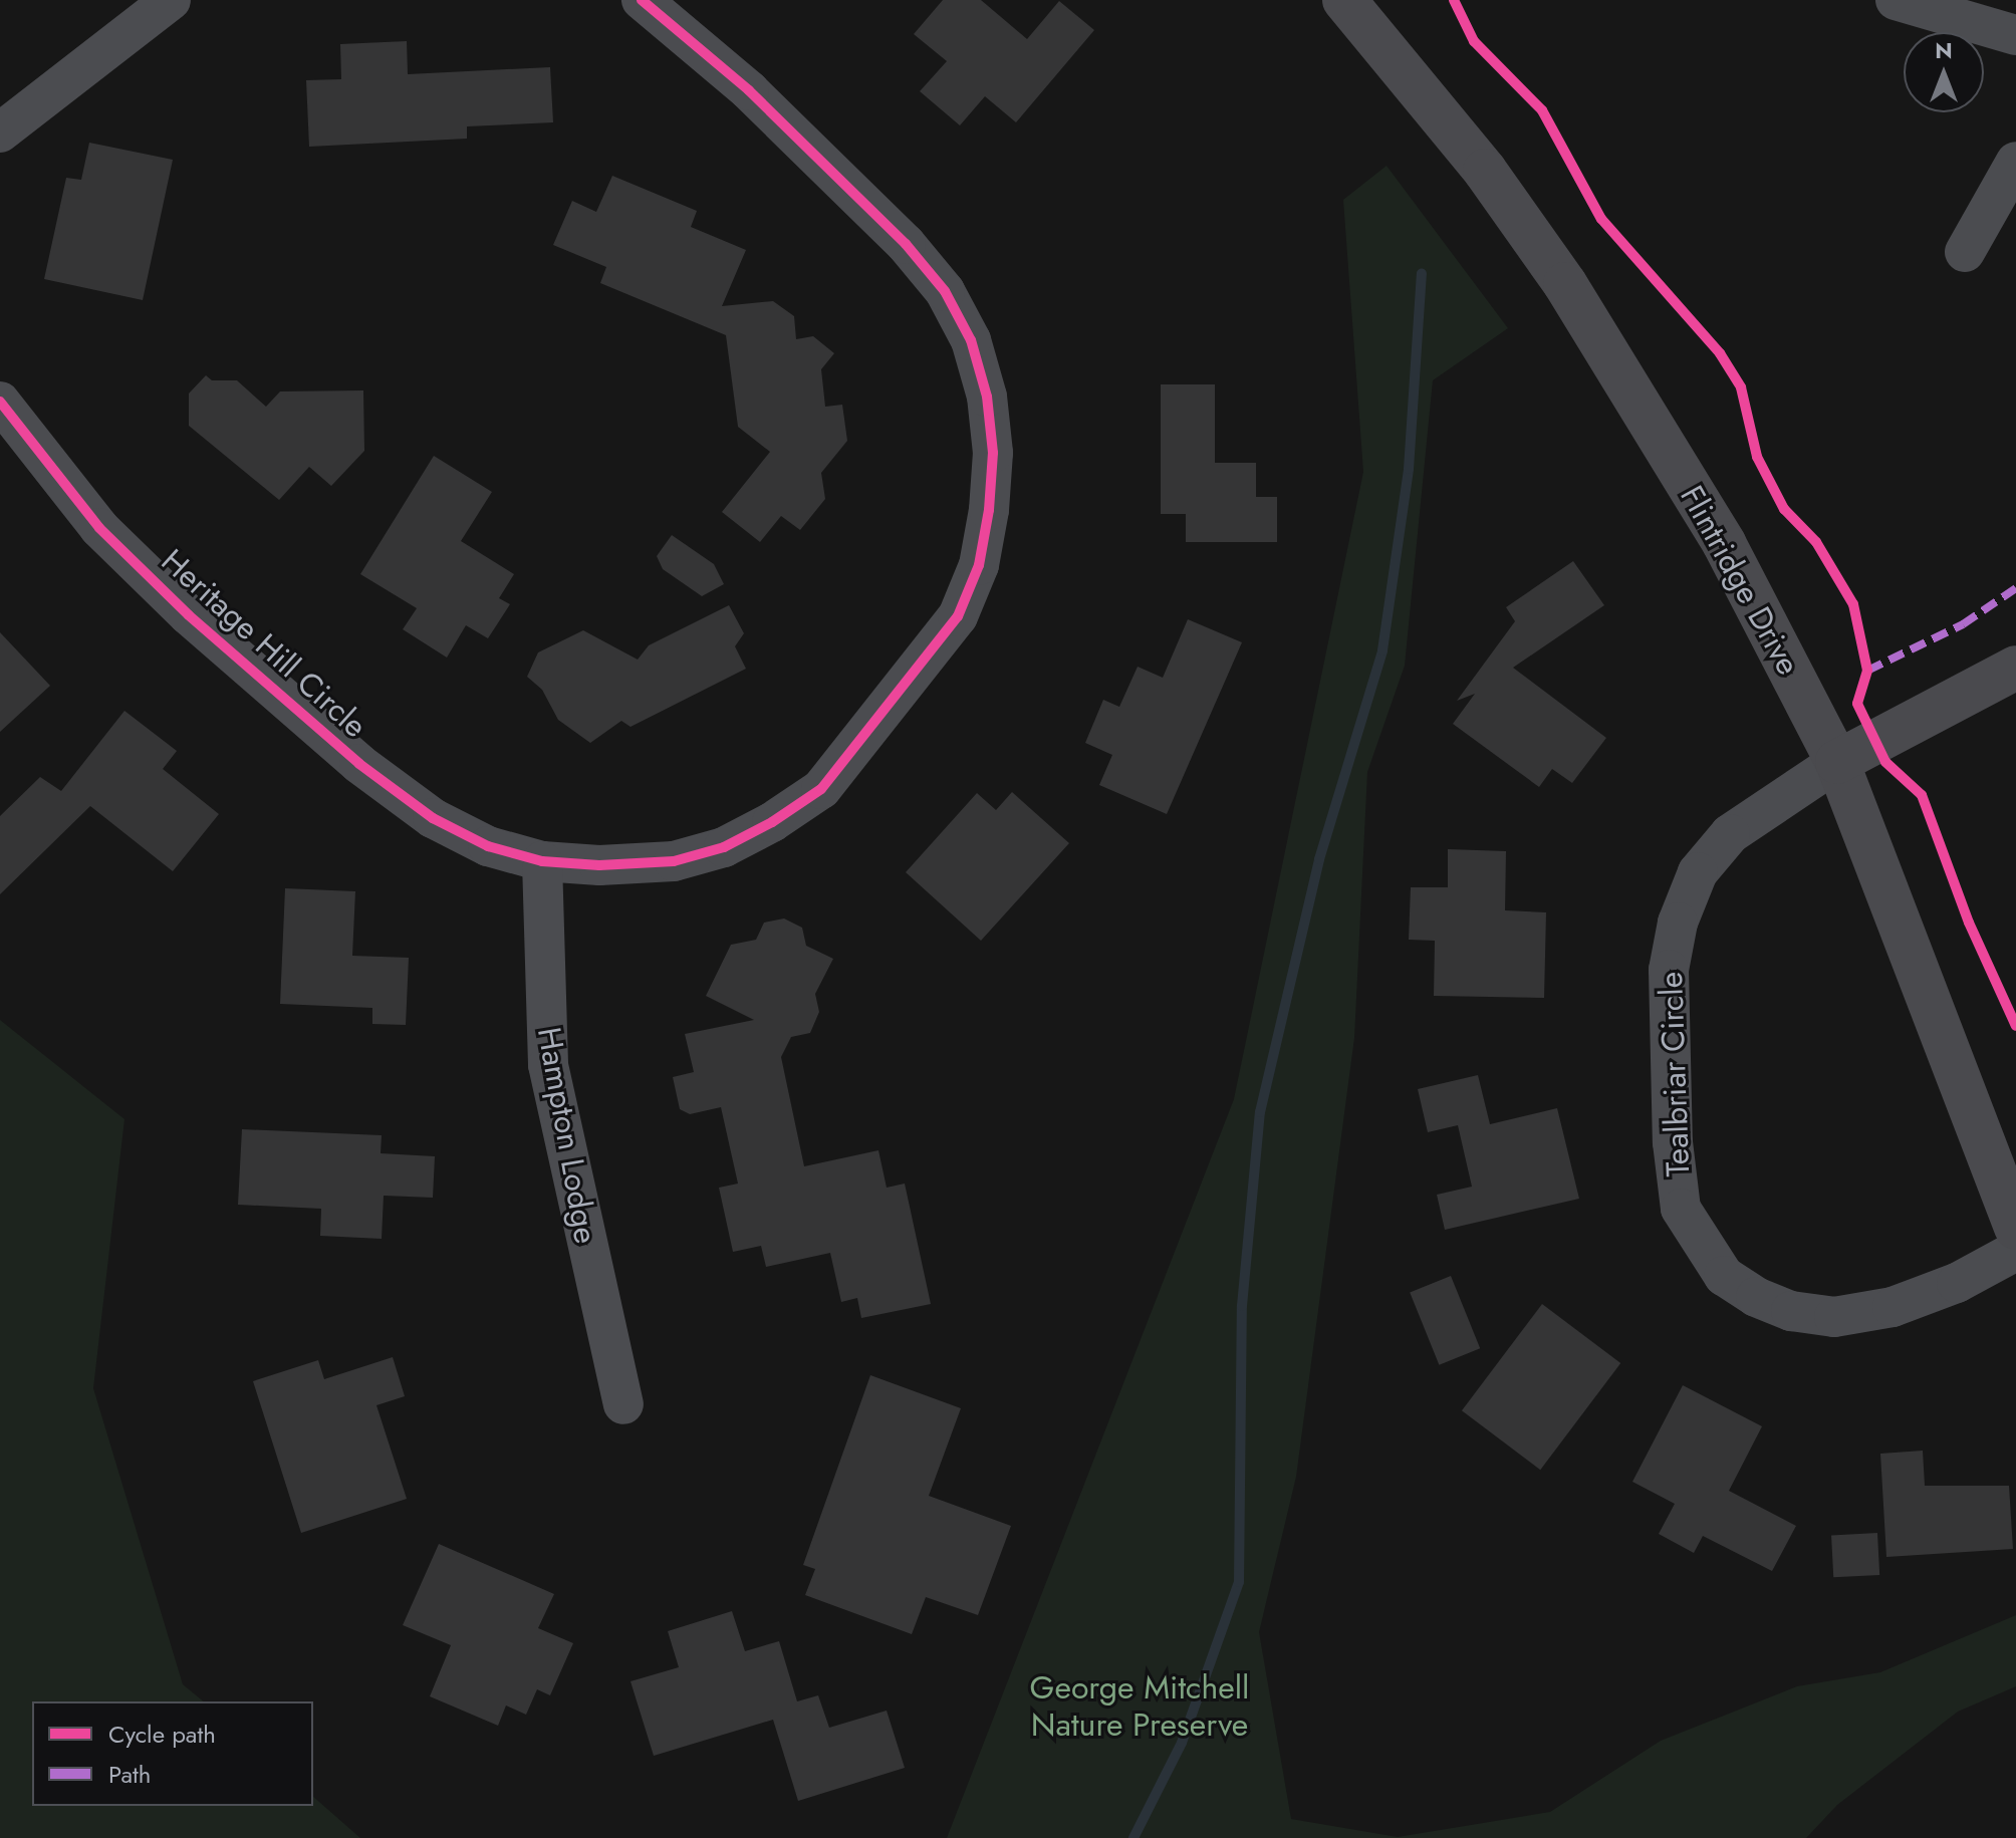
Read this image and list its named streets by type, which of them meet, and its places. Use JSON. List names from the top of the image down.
{
  "streets": {
    "street": [
      "Flintridge Drive",
      "Heritage Hill Circle",
      "Tealbriar Circle",
      "Hampton Lodge"
    ]
  },
  "crossings": [
    ["Flintridge Drive", "Tealbriar Circle"],
    ["Heritage Hill Circle", "Hampton Lodge"]
  ],
  "parks": ["George Mitchell Nature Preserve"],
  "legend": ["Cycle path", "Path"],
  "north": "top"
}
